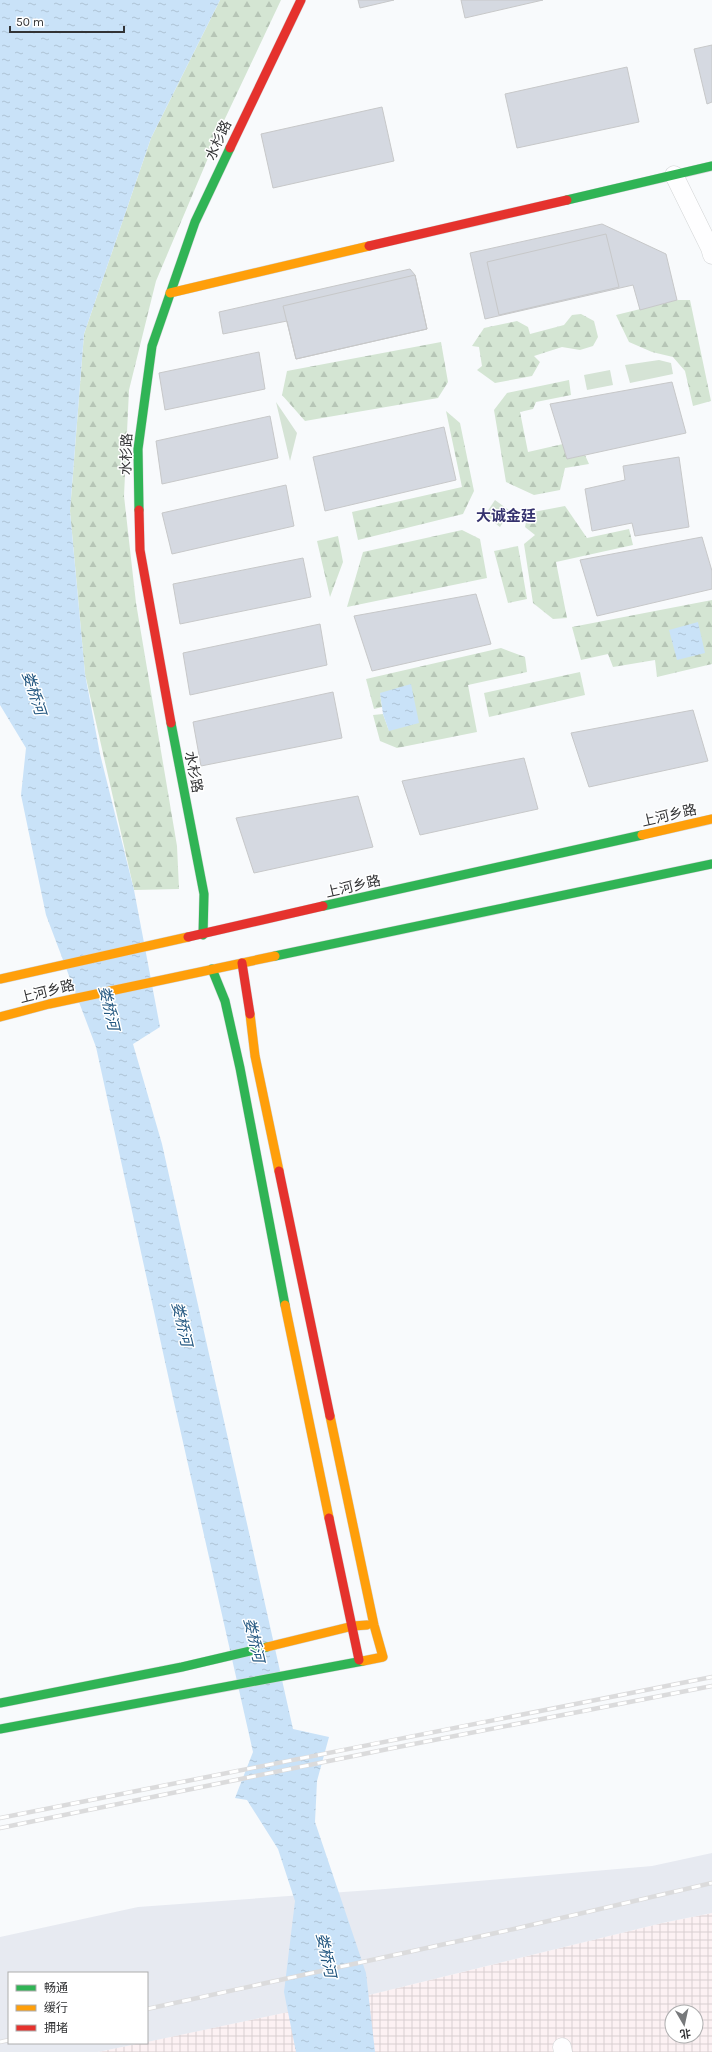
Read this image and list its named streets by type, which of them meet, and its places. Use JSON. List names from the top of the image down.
{
  "streets": {
    "street": ["水杉路", "上河乡路"]
  },
  "crossings": [
    ["水杉路", "上河乡路"]
  ],
  "districts": ["大诚金廷"],
  "water": ["娄桥河"],
  "legend": ["畅通", "缓行", "拥堵"],
  "scale_bar": "50 m",
  "north": "bottom"
}
